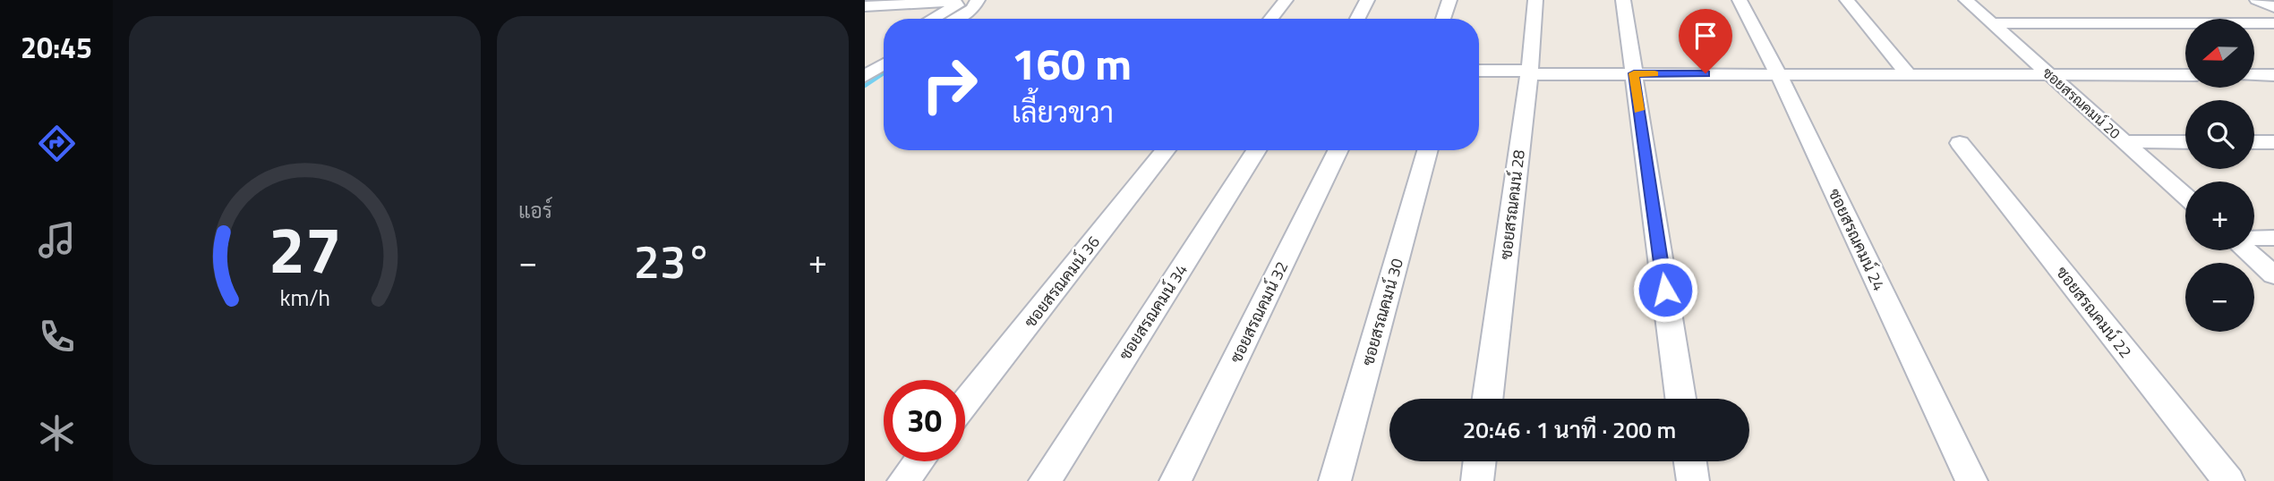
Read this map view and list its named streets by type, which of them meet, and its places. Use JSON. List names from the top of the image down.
{
  "streets": {
    "street": [
      "ซอยสรณคมน์ 20",
      "ซอยสรณคมน์ 28",
      "ซอยสรณคมน์ 24",
      "ซอยสรณคมน์ 36",
      "ซอยสรณคมน์ 34",
      "ซอยสรณคมน์ 32",
      "ซอยสรณคมน์ 30",
      "ซอยสรณคมน์ 22"
    ]
  },
  "north": "left",
  "page": {
    "tabs": "20:45",
    "tile": "แอร์",
    "map_buttons": ["+", "−"],
    "turn": ["160 m", "เลี้ยวขวา"],
    "heat": ["−", "23°", "+"],
    "limit": "30",
    "trip": "20:46 · 1 นาที · 200 m",
    "gauge": ["27", "km/h"]
  }
}
